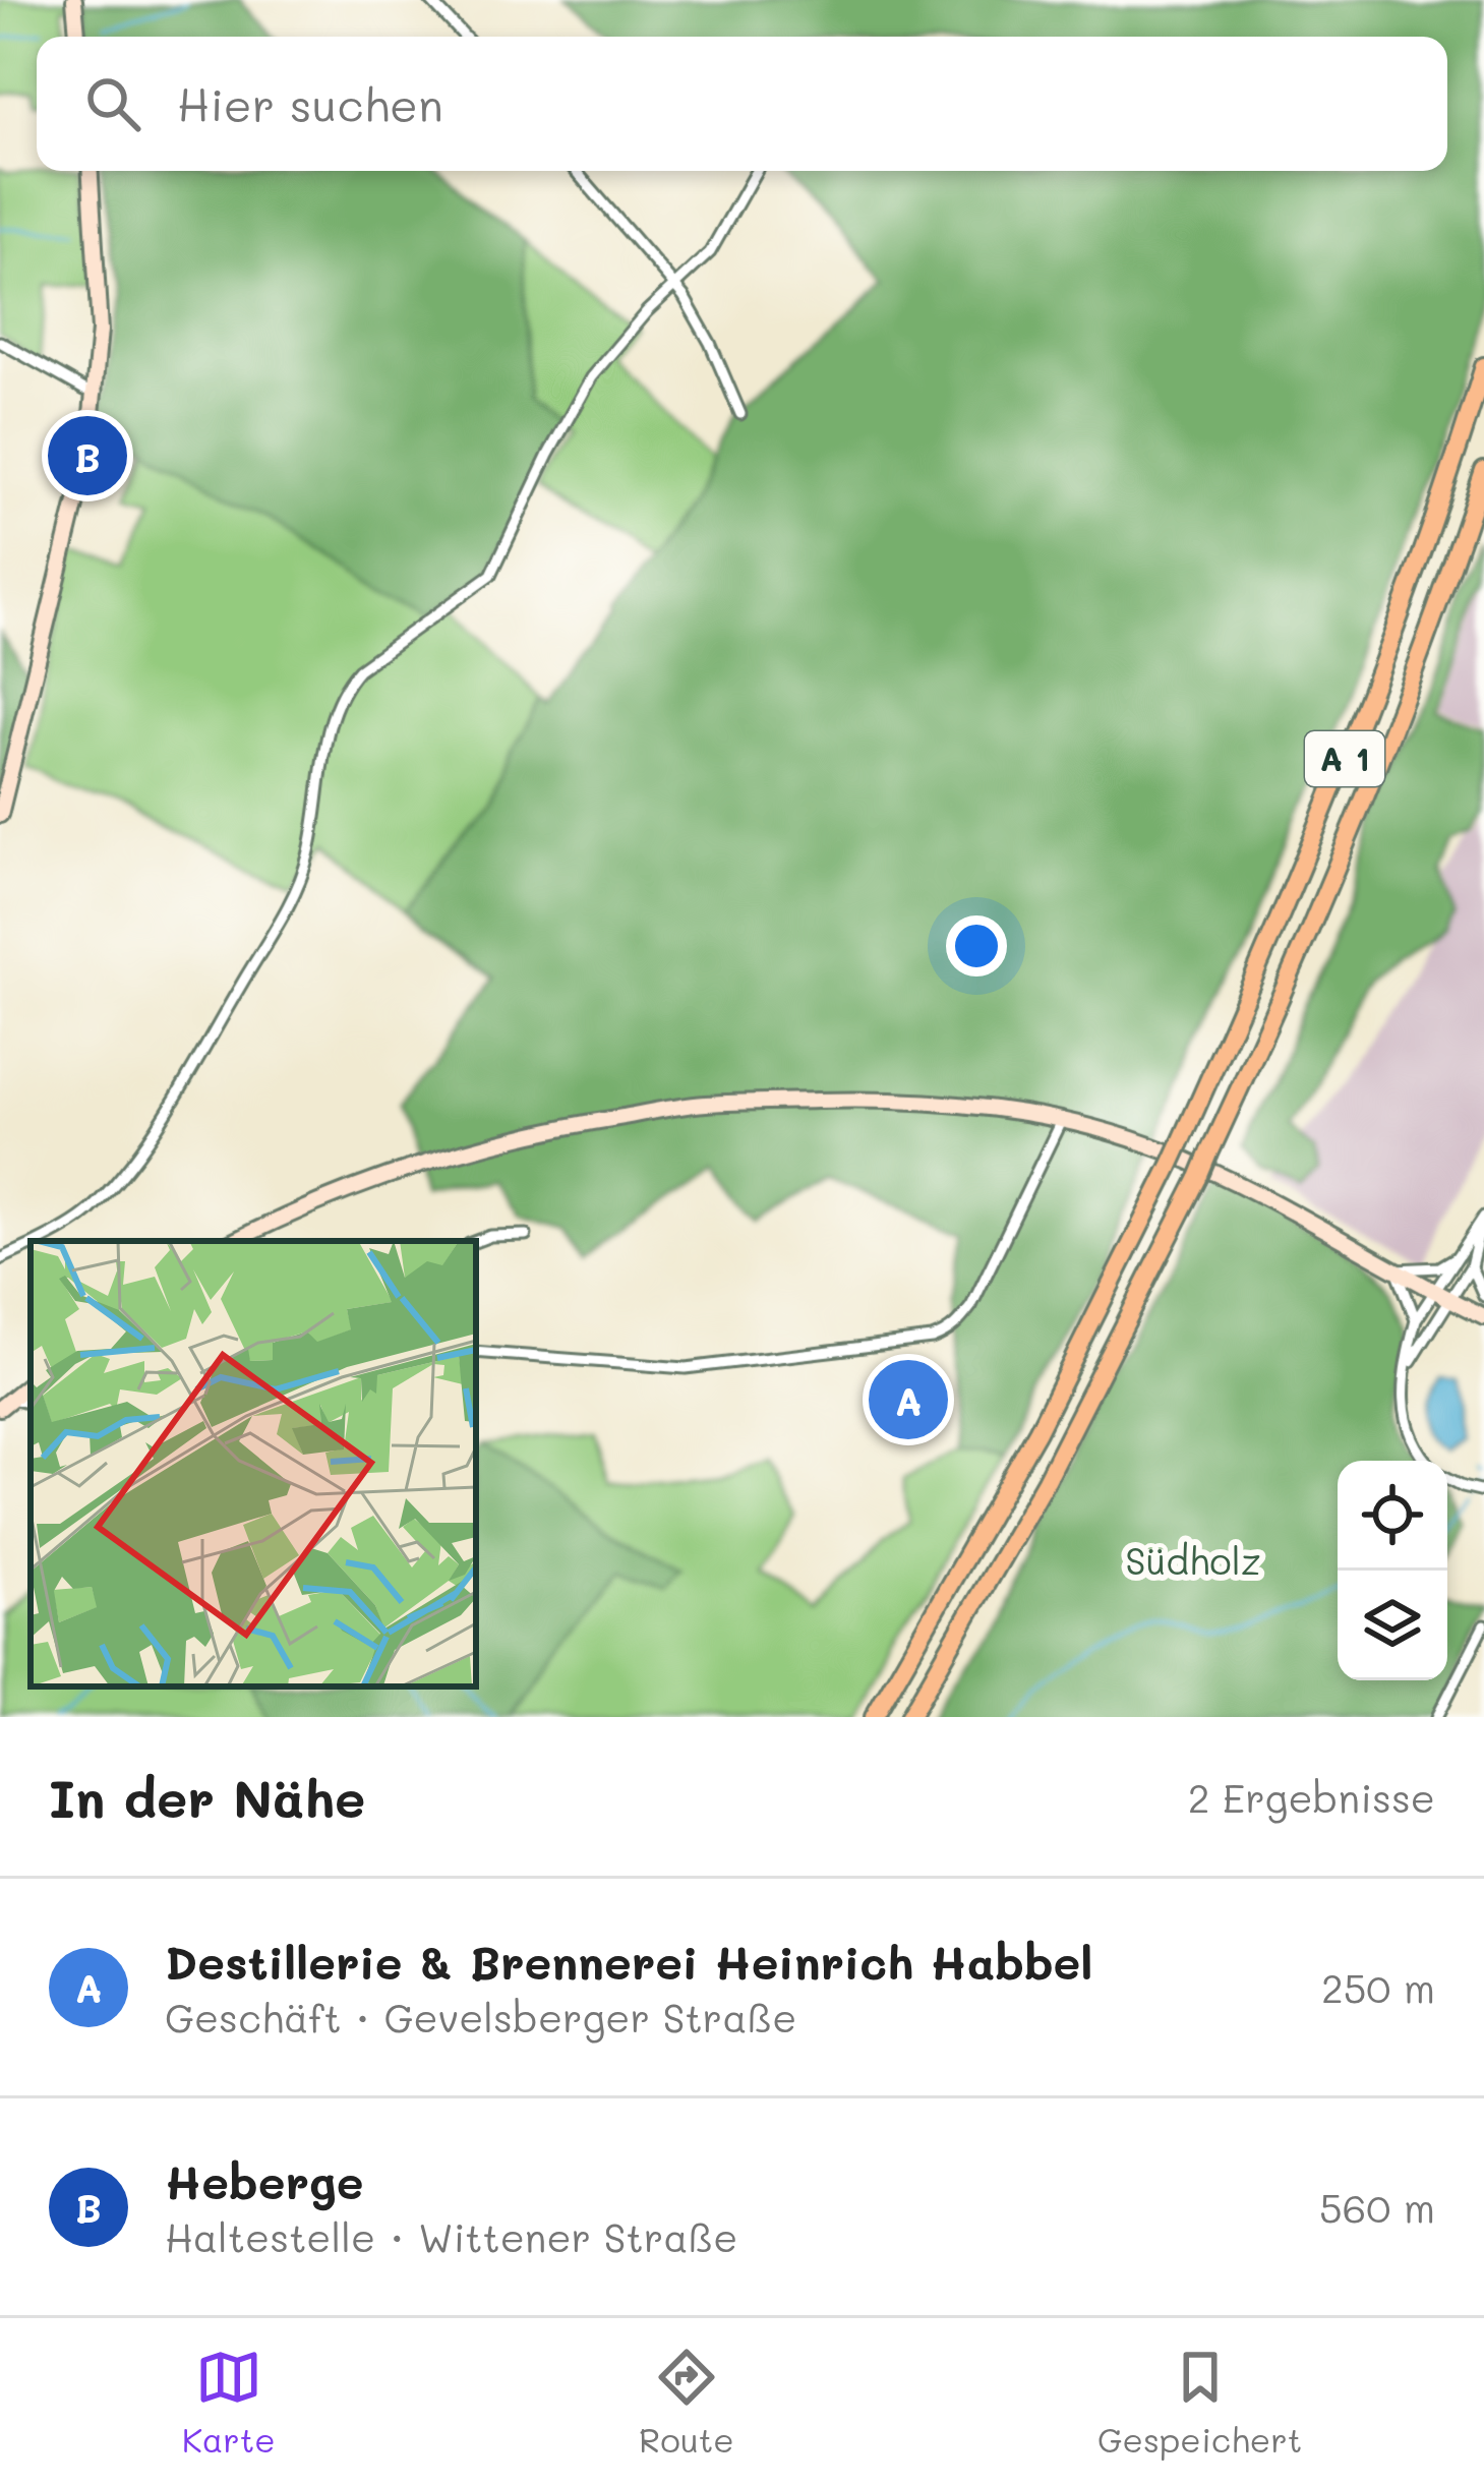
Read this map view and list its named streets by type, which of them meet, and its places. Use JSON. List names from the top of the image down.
{
  "streets": {
    "highway": ["A 1"]
  },
  "parks": ["Südholz"],
  "page": {
    "search": "Hier suchen",
    "pins": ["B", "A"],
    "heading": ["In der Nähe", "2 Ergebnisse"],
    "list": [
      {
        "mark": "A",
        "name": "Destillerie & Brennerei Heinrich Habbel",
        "note": "Geschäft · Gevelsberger Straße",
        "value": "250 m"
      },
      {
        "mark": "B",
        "name": "Heberge",
        "note": "Haltestelle · Wittener Straße",
        "value": "560 m"
      }
    ],
    "nav": ["Karte", "Route", "Gespeichert"]
  }
}
